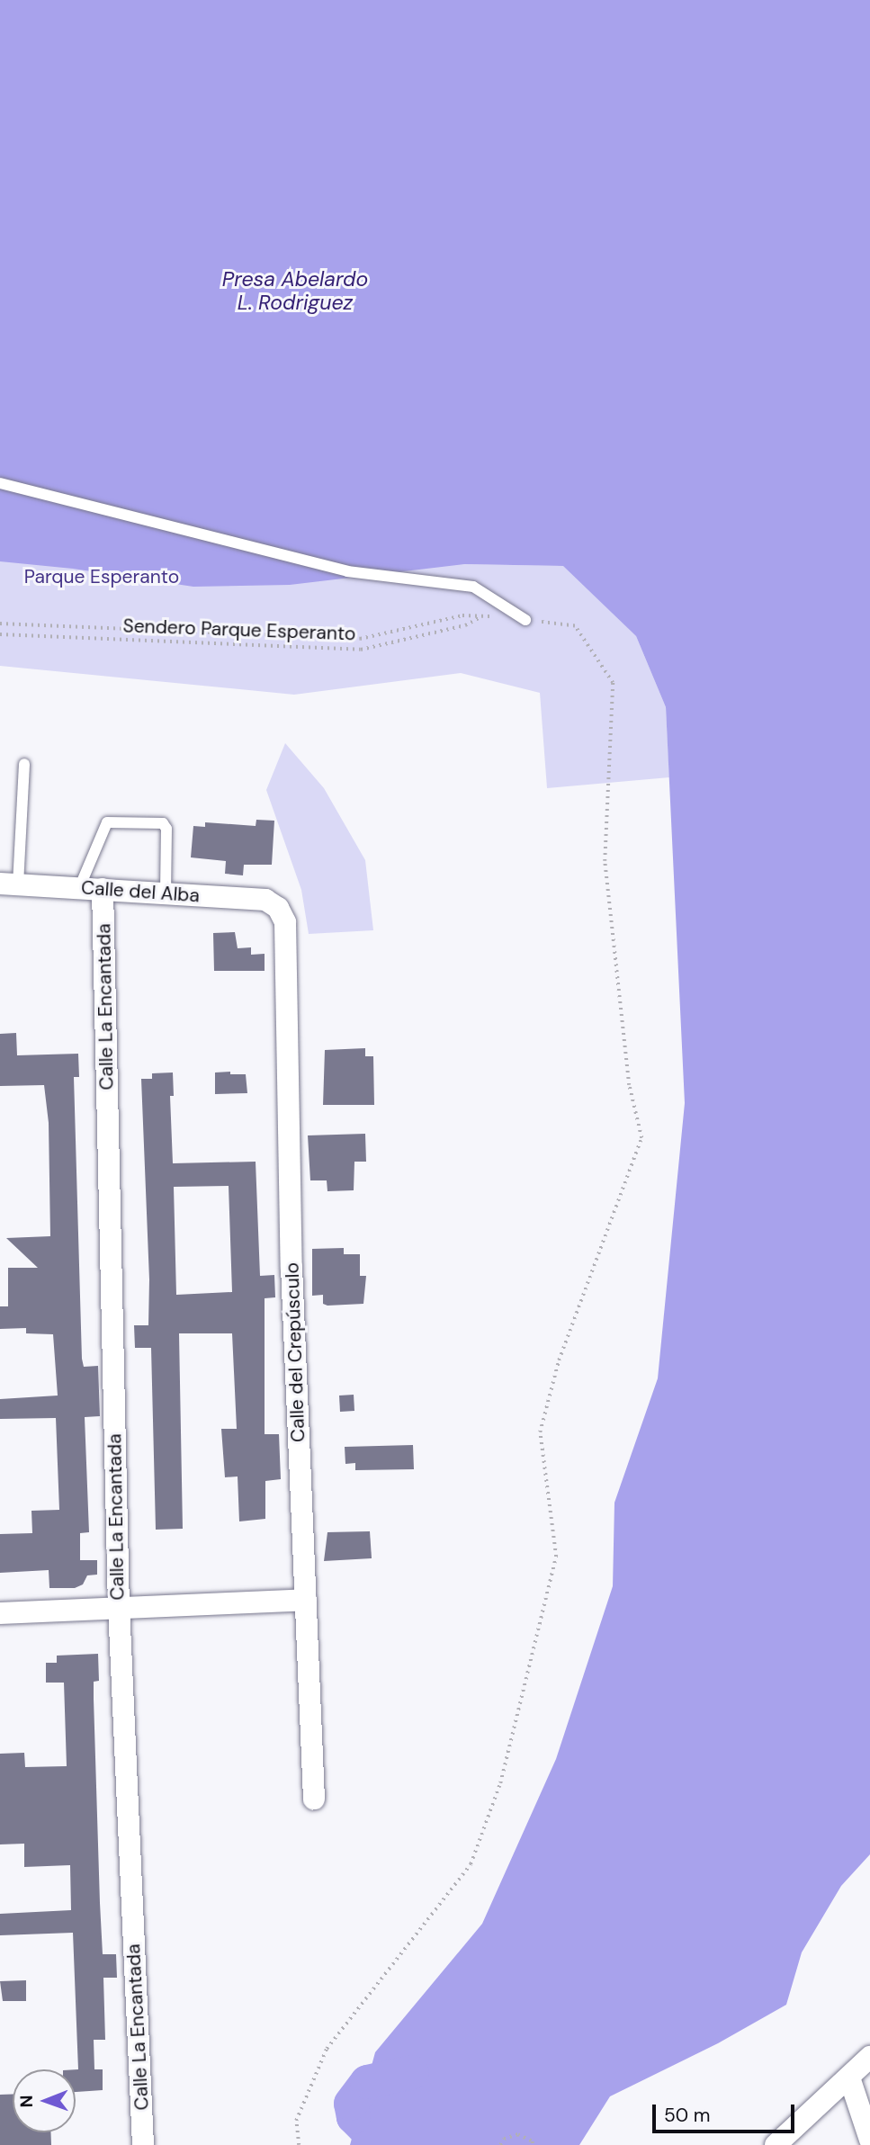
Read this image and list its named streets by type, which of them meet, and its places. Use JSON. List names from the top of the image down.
{
  "streets": {
    "street": ["Calle del Alba", "Calle La Encantada", "Calle del Crepúsculo"],
    "path": ["Sendero Parque Esperanto"]
  },
  "crossings": [
    ["Calle del Alba", "Calle La Encantada"],
    ["Calle del Alba", "Calle del Crepúsculo"]
  ],
  "water": ["Presa Abelardo L. Rodriguez"],
  "parks": ["Parque Esperanto"],
  "scale_bar": "50 m",
  "north": "left"
}
